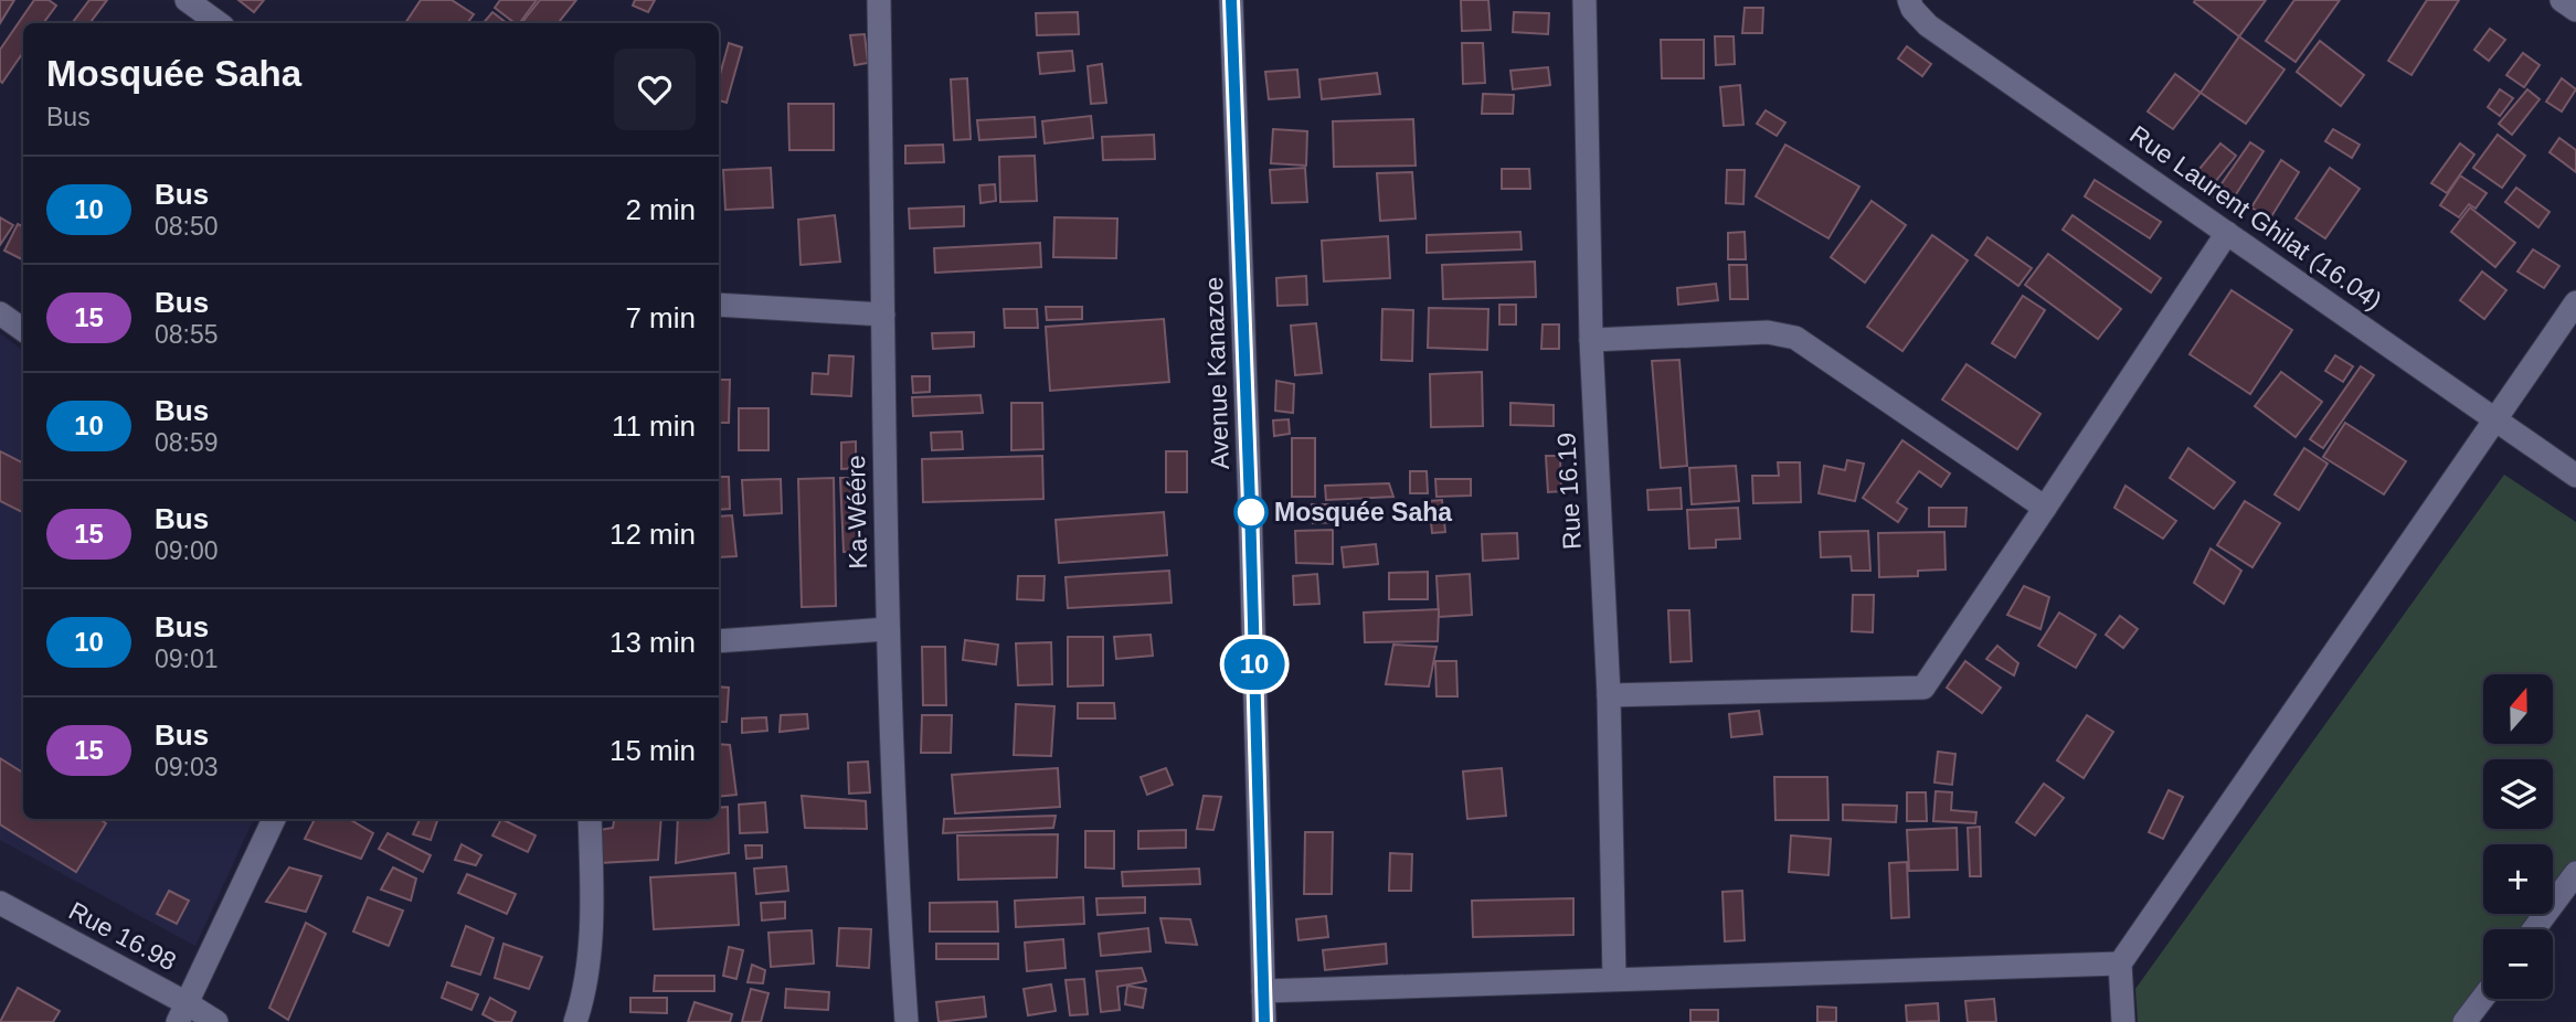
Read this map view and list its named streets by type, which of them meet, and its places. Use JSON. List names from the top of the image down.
{
  "streets": {
    "street": [
      "Rue Laurent Ghilat (16.04)",
      "Avenue Kanazoe",
      "Rue 16.19",
      "Ka-Wéére",
      "Rue 16.98"
    ]
  },
  "places": ["Mosquée Saha"],
  "lines": ["bus line 10"],
  "north": "top",
  "page": {
    "on_map": "10",
    "heading": ["Mosquée Saha", "Bus"],
    "list": [
      {
        "mark": "10",
        "name": "Bus",
        "note": "08:50",
        "value": "2 min"
      },
      {
        "mark": "15",
        "name": "Bus",
        "note": "08:55",
        "value": "7 min"
      },
      {
        "mark": "10",
        "name": "Bus",
        "note": "08:59",
        "value": "11 min"
      },
      {
        "mark": "15",
        "name": "Bus",
        "note": "09:00",
        "value": "12 min"
      },
      {
        "mark": "10",
        "name": "Bus",
        "note": "09:01",
        "value": "13 min"
      },
      {
        "mark": "15",
        "name": "Bus",
        "note": "09:03",
        "value": "15 min"
      }
    ],
    "map_buttons": ["+", "−"]
  }
}
